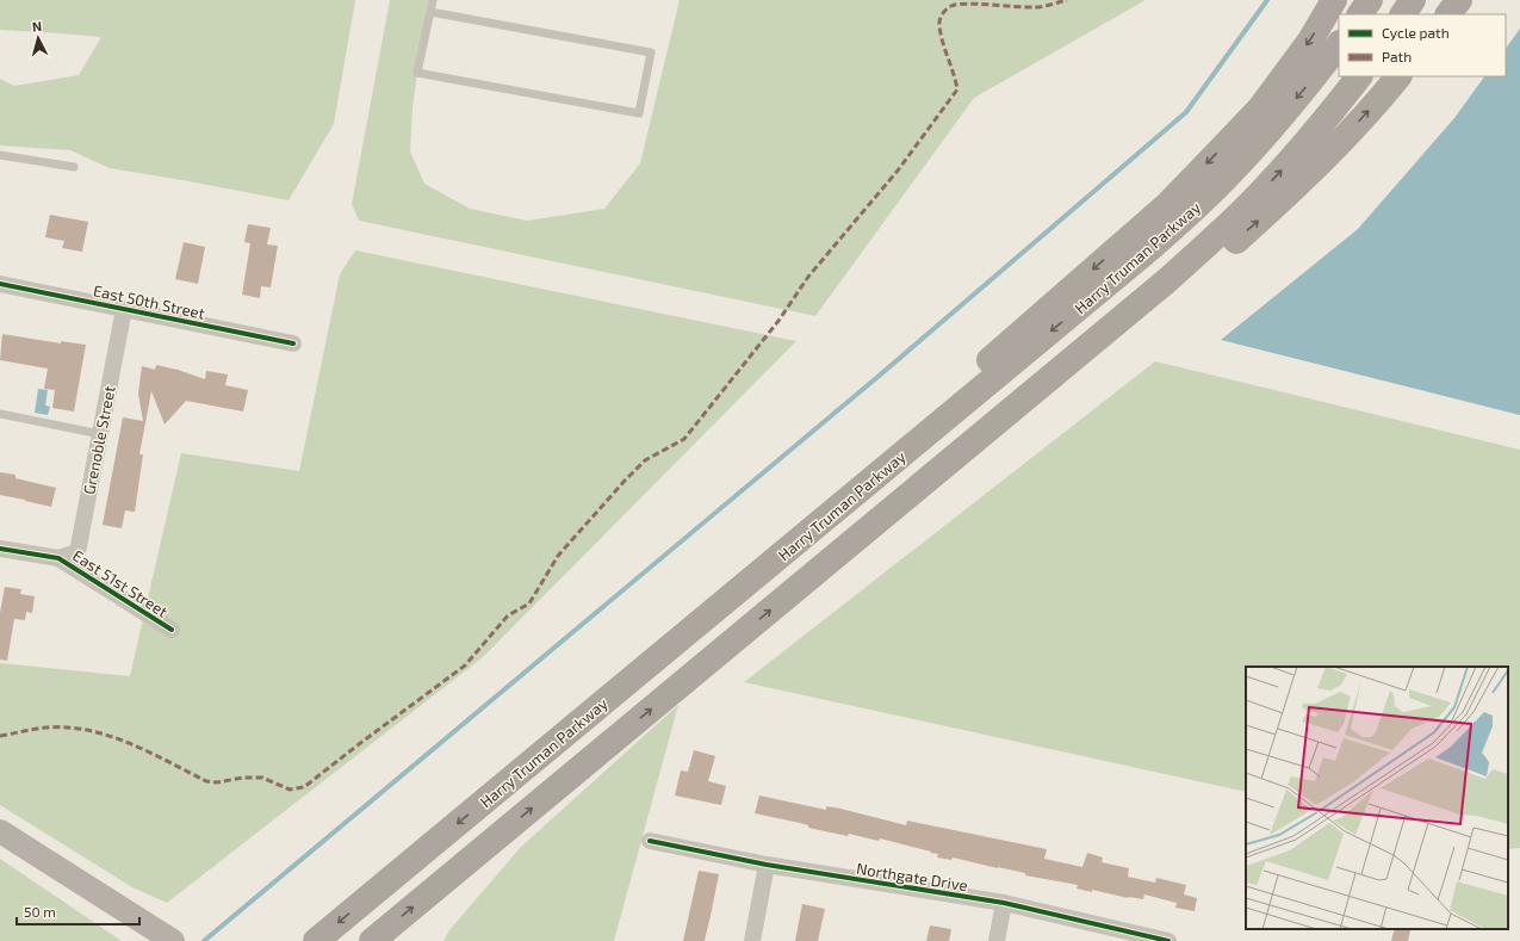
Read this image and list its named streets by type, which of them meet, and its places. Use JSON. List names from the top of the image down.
{
  "streets": {
    "highway": ["Harry Truman Parkway"],
    "street": [
      "East 50th Street",
      "Grenoble Street",
      "East 51st Street",
      "Northgate Drive"
    ]
  },
  "crossings": [
    ["East 50th Street", "Grenoble Street"],
    ["Grenoble Street", "East 51st Street"]
  ],
  "legend": ["Cycle path", "Path"],
  "scale_bar": "50 m",
  "north": "top"
}
